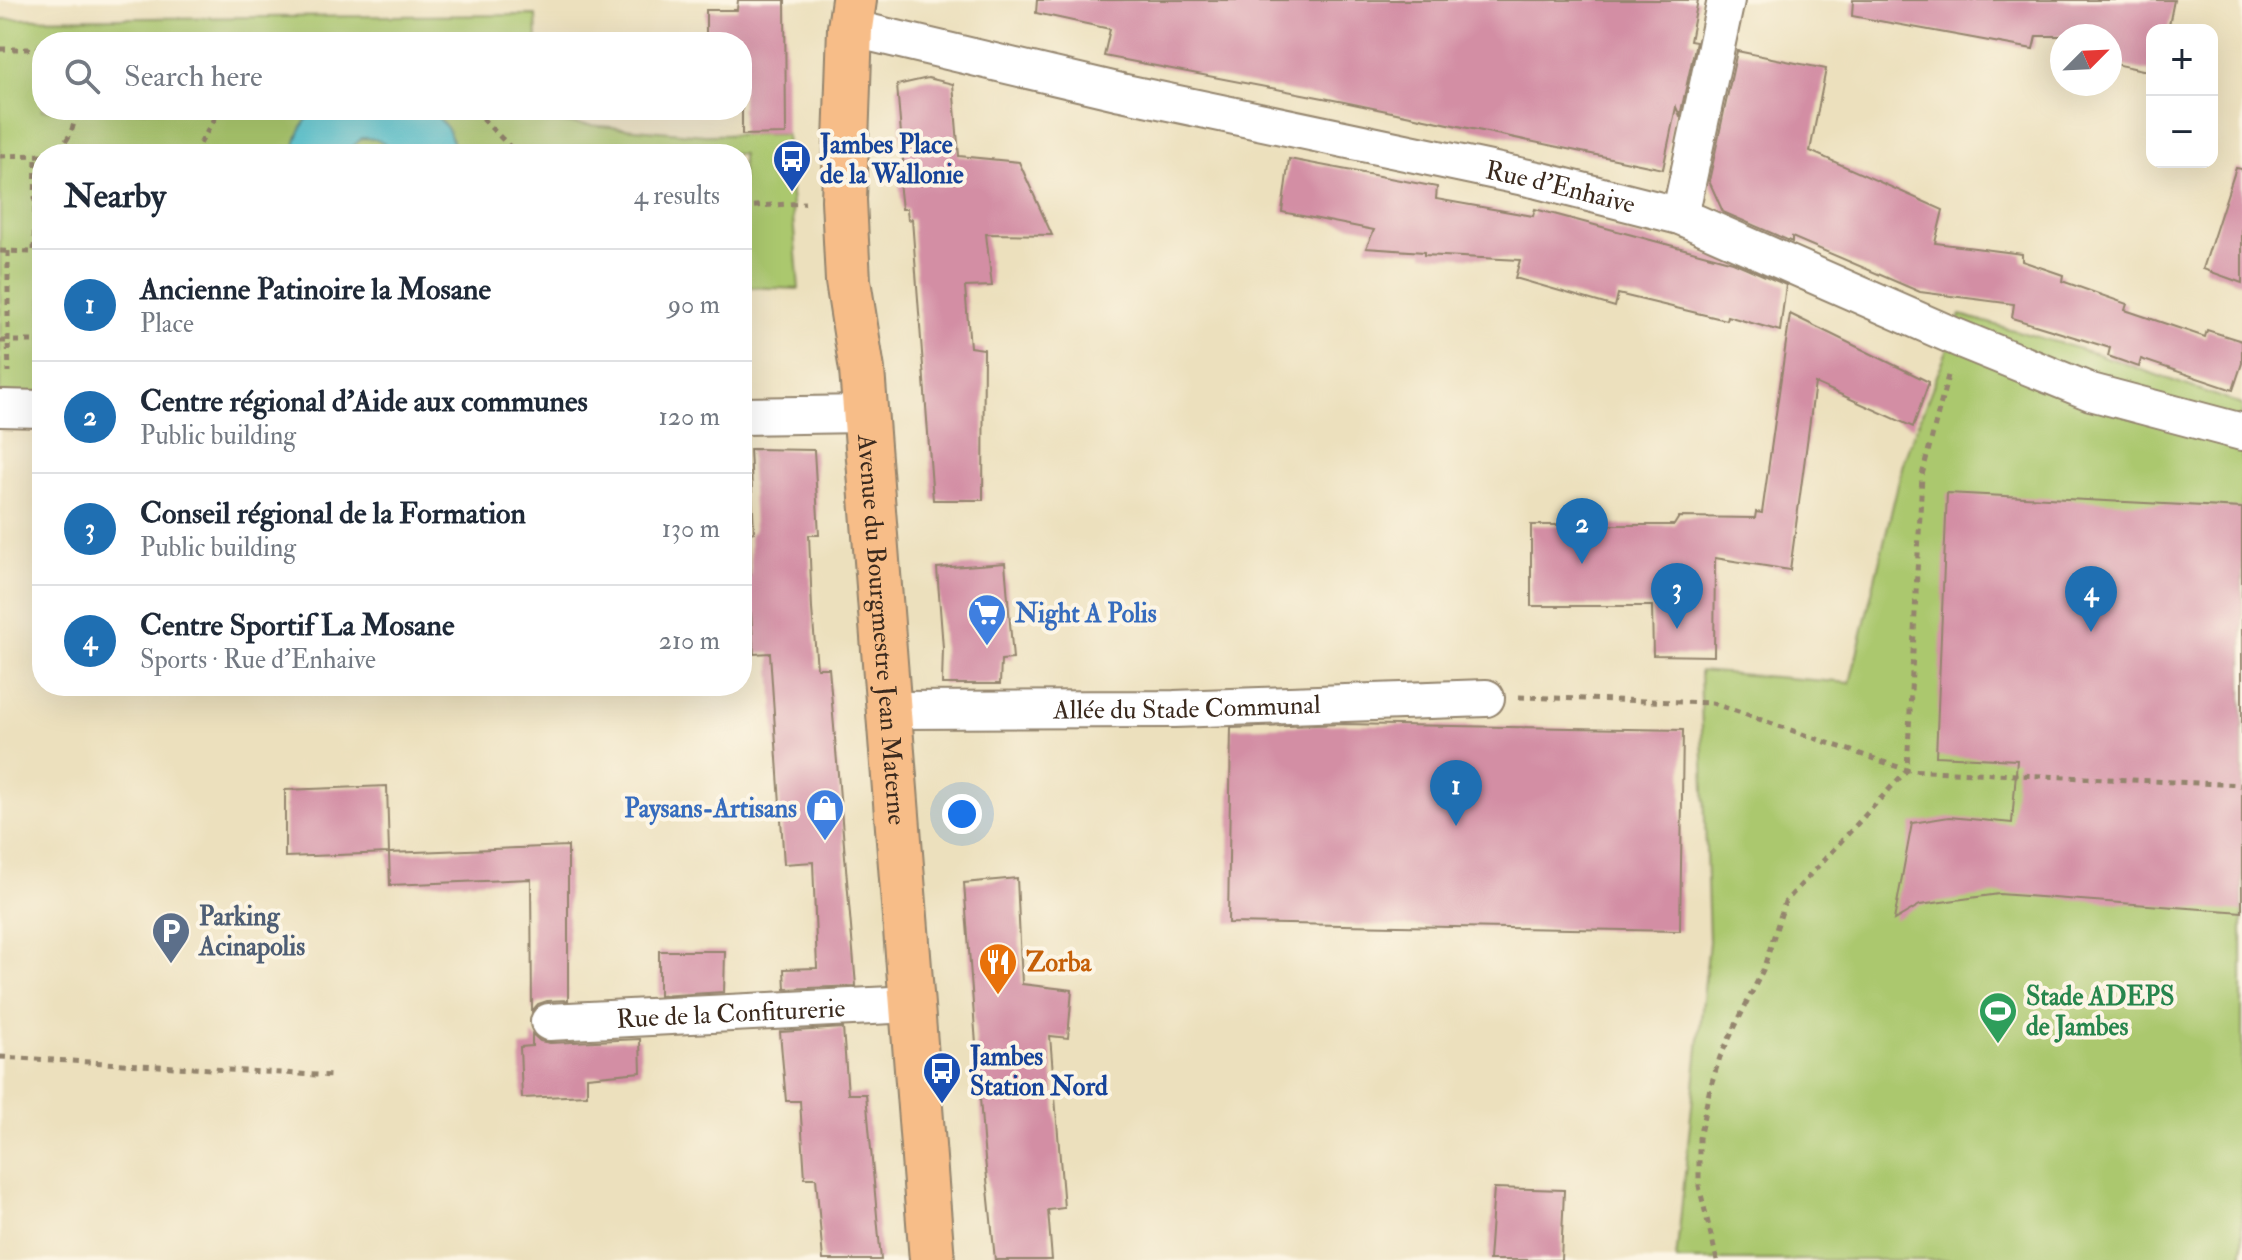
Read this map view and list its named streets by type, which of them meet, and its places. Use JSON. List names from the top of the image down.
{
  "streets": {
    "main road": ["Avenue du Bourgmestre Jean Materne"],
    "street": ["Rue d'Enhaive", "Allée du Stade Communal", "Rue de la Confiturerie"]
  },
  "crossings": [
    ["Rue d'Enhaive", "Avenue du Bourgmestre Jean Materne"],
    ["Avenue du Bourgmestre Jean Materne", "Allée du Stade Communal"],
    ["Avenue du Bourgmestre Jean Materne", "Rue de la Confiturerie"]
  ],
  "places": {
    "bus stop": ["Jambes Place de la Wallonie", "Jambes Station Nord"],
    "supermarket": ["Night A Polis"],
    "shop": ["Paysans-Artisans"],
    "parking": ["Parking Acinapolis"],
    "restaurant": ["Zorba"],
    "sports": ["Stade ADEPS de Jambes"]
  },
  "north": "top right",
  "page": {
    "map_buttons": ["+", "−"],
    "search": "Search here",
    "heading": ["Nearby", "4 results"],
    "list": [
      {
        "mark": "1",
        "name": "Ancienne Patinoire la Mosane",
        "note": "Place",
        "value": "90 m"
      },
      {
        "mark": "2",
        "name": "Centre régional d'Aide aux communes",
        "note": "Public building",
        "value": "120 m"
      },
      {
        "mark": "3",
        "name": "Conseil régional de la Formation",
        "note": "Public building",
        "value": "130 m"
      },
      {
        "mark": "4",
        "name": "Centre Sportif La Mosane",
        "note": "Sports · Rue d'Enhaive",
        "value": "210 m"
      }
    ],
    "pins": [
      "2",
      "3",
      "4",
      "1"
    ]
  }
}
